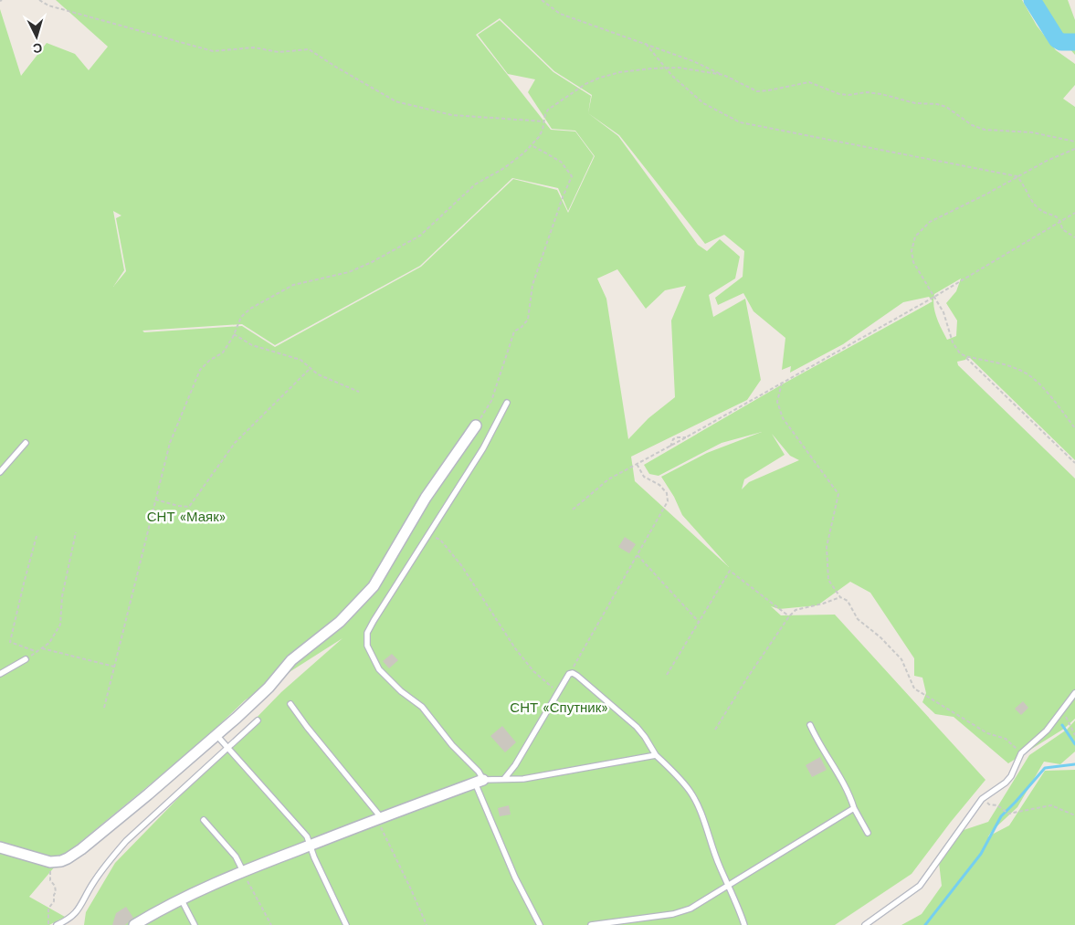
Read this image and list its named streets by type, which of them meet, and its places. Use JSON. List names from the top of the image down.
{
  "parks": ["СНТ «Маяк»", "СНТ «Спутник»"],
  "north": "bottom"
}
